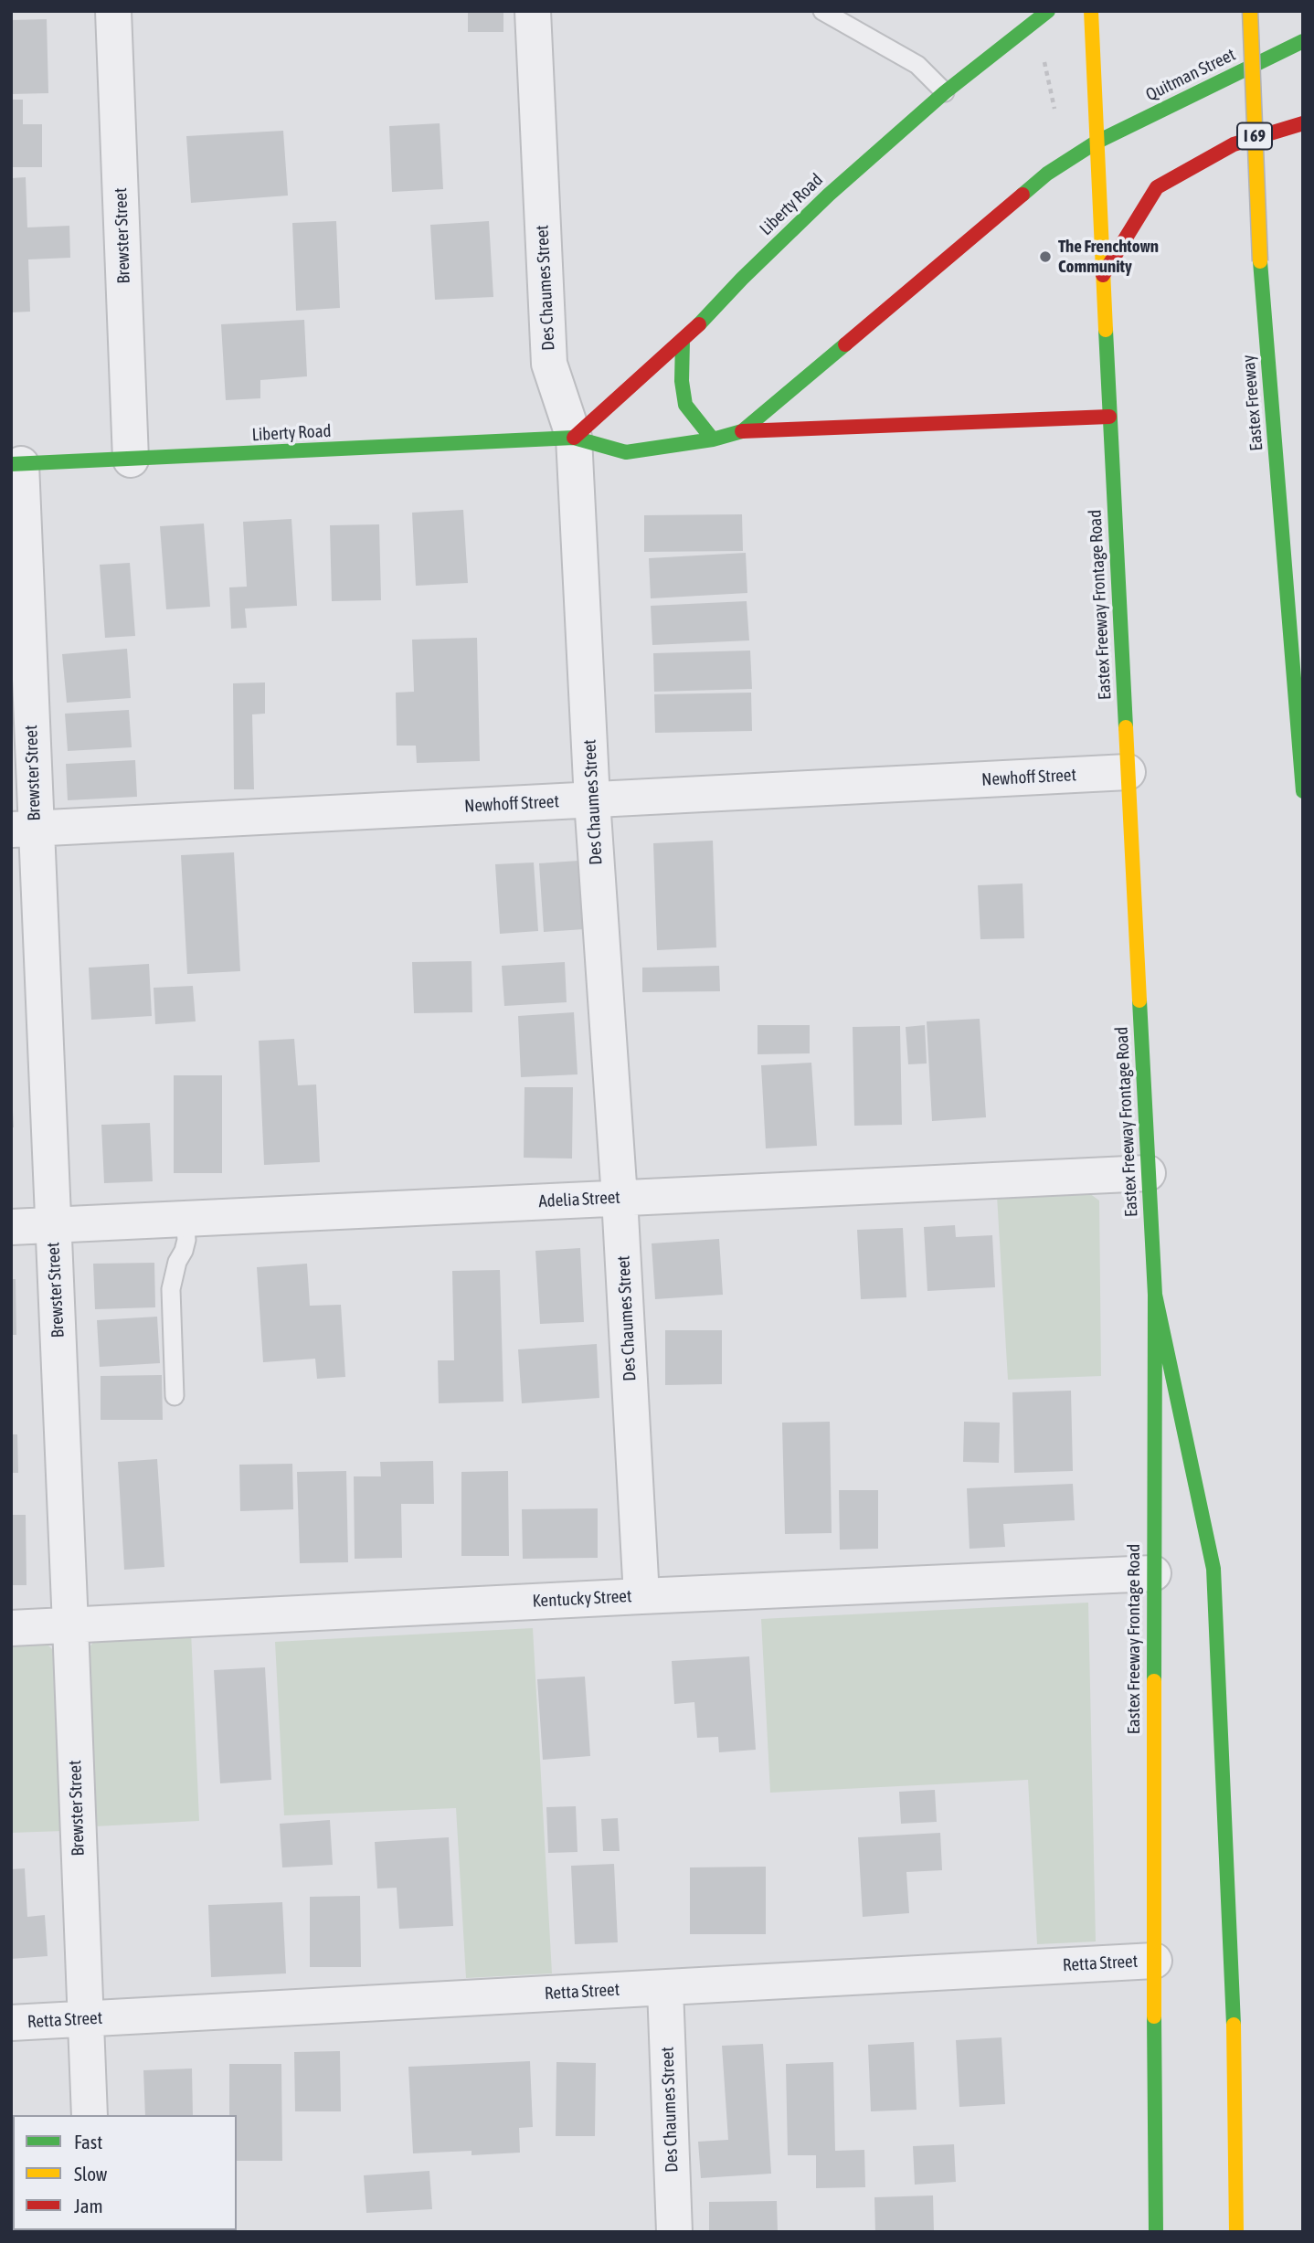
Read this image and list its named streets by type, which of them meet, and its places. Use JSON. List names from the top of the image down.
{
  "streets": {
    "main road": [
      "Quitman Street",
      "I 69",
      "Liberty Road",
      "Eastex Freeway",
      "Eastex Freeway Frontage Road"
    ],
    "street": [
      "Brewster Street",
      "Des Chaumes Street",
      "Newhoff Street",
      "Adelia Street",
      "Kentucky Street",
      "Retta Street"
    ]
  },
  "crossings": [
    ["Quitman Street", "Liberty Road"],
    ["Quitman Street", "Eastex Freeway Frontage Road"],
    ["Liberty Road", "Brewster Street"],
    ["Liberty Road", "Des Chaumes Street"],
    ["Liberty Road", "Eastex Freeway Frontage Road"],
    ["Brewster Street", "Newhoff Street"],
    ["Brewster Street", "Adelia Street"],
    ["Brewster Street", "Kentucky Street"],
    ["Brewster Street", "Retta Street"],
    ["Des Chaumes Street", "Newhoff Street"],
    ["Des Chaumes Street", "Adelia Street"],
    ["Des Chaumes Street", "Kentucky Street"],
    ["Des Chaumes Street", "Retta Street"],
    ["Eastex Freeway Frontage Road", "Newhoff Street"],
    ["Eastex Freeway Frontage Road", "Adelia Street"],
    ["Eastex Freeway Frontage Road", "Kentucky Street"],
    ["Eastex Freeway Frontage Road", "Retta Street"]
  ],
  "places": ["The Frenchtown Community"],
  "legend": ["Fast", "Slow", "Jam"]
}
